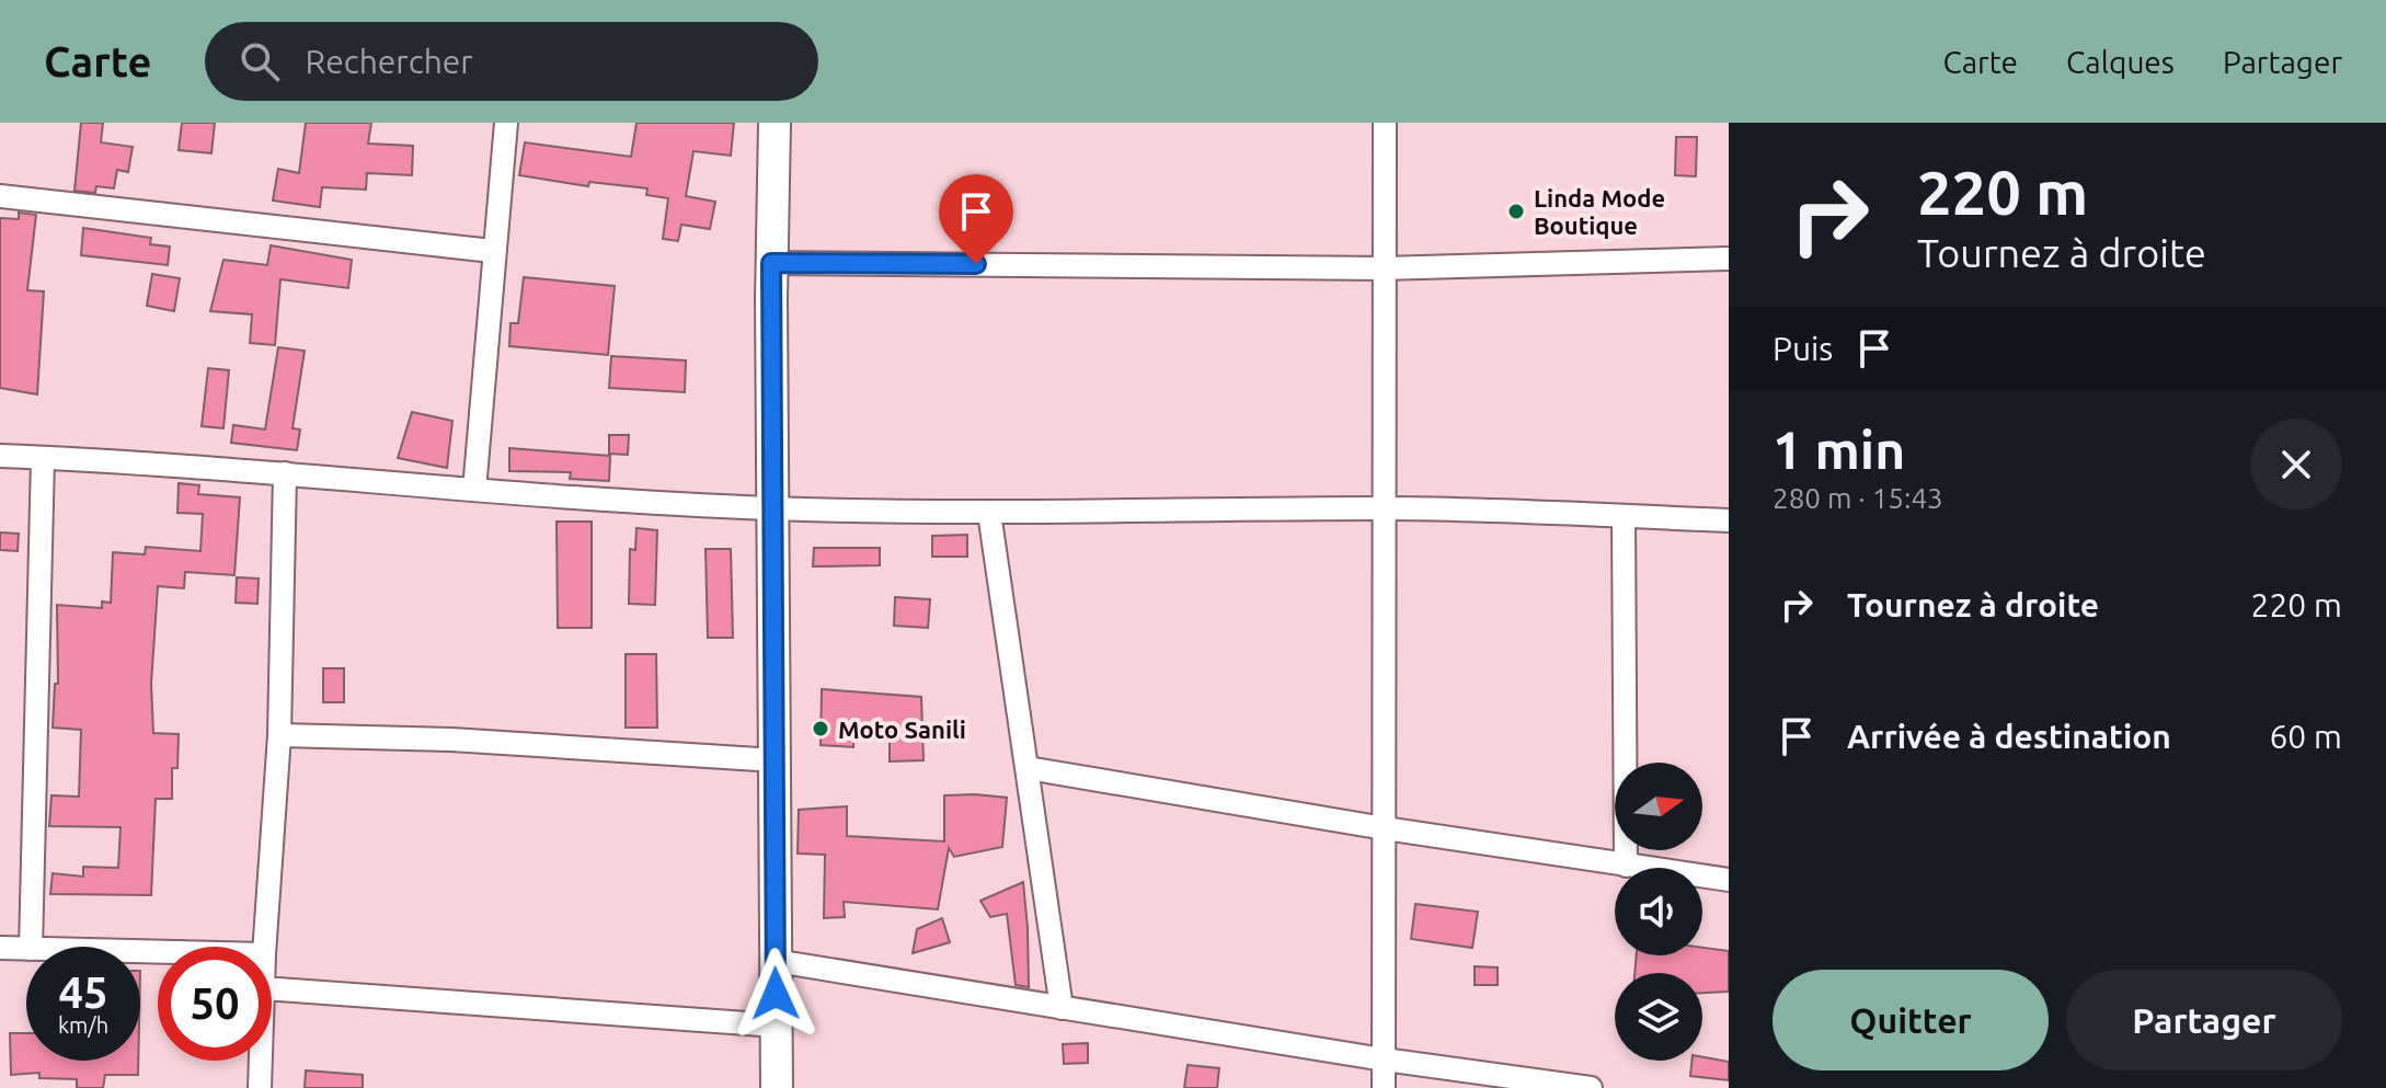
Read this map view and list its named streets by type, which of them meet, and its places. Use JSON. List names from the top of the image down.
{
  "places": ["Linda Mode Boutique", "Moto Sanili"],
  "north": "right",
  "page": {
    "header": "Carte",
    "search": "Rechercher",
    "nav": ["Carte", "Calques", "Partager"],
    "turn": ["220 m", "Tournez à droite"],
    "then": "Puis",
    "heading": ["1 min", "280 m · 15:43"],
    "list": [
      {
        "name": "Tournez à droite",
        "value": "220 m"
      },
      {
        "name": "Arrivée à destination",
        "value": "60 m"
      }
    ],
    "speed": "45 km/h",
    "limit": "50",
    "buttons": ["Quitter", "Partager"]
  }
}
